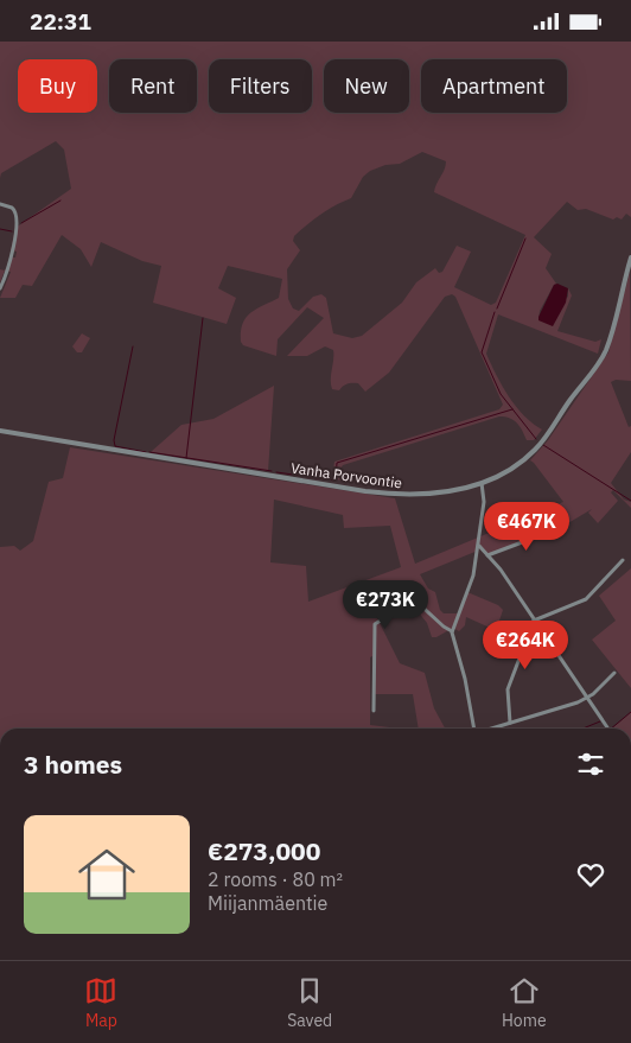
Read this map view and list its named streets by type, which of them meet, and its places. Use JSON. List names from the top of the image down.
{
  "streets": {
    "street": ["Vanha Porvoontie"]
  },
  "page": {
    "status": "22:31",
    "chip": [
      "Buy",
      "Rent",
      "Filters",
      "New",
      "Apartment"
    ],
    "price": ["€467K", "€273K", "€264K"],
    "heading": "3 homes",
    "list": [
      {
        "name": "€273,000",
        "note": "2 rooms · 80 m² · Miijanmäentie"
      }
    ],
    "tabs": ["Map", "Saved", "Home"]
  }
}
